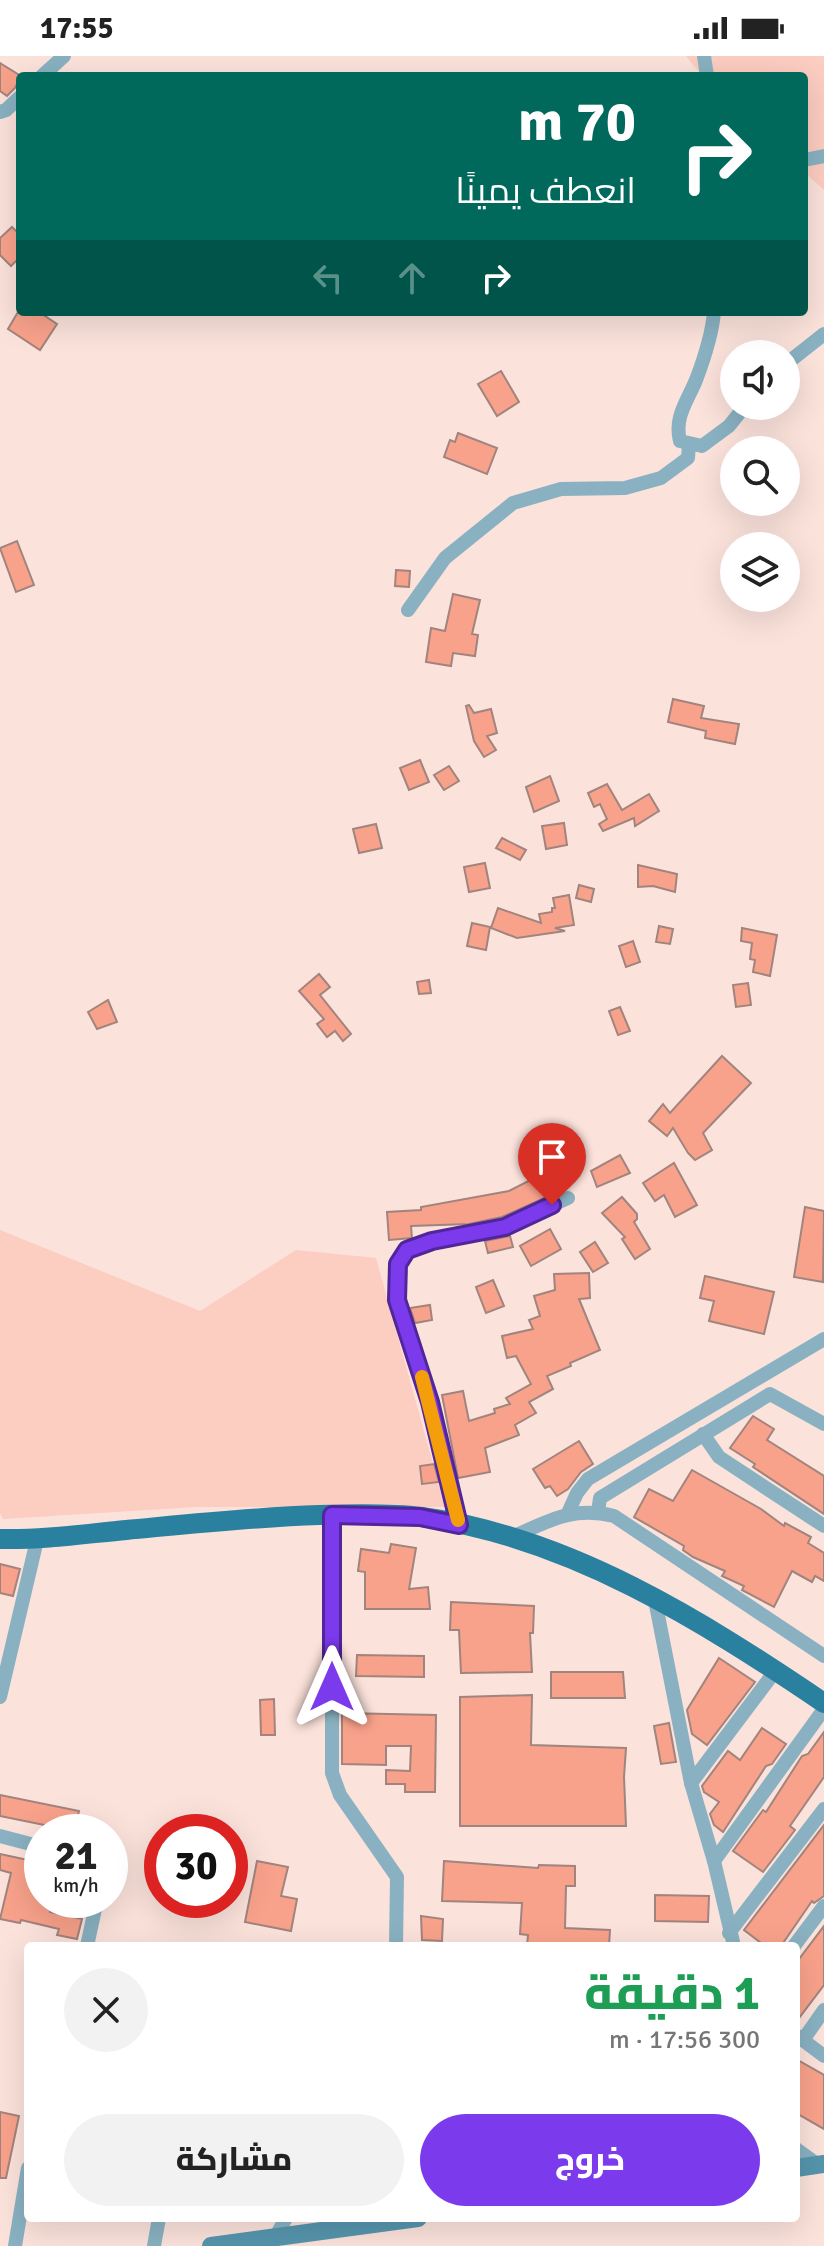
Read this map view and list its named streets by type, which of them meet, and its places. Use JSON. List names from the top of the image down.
{
  "page": {
    "status": "17:55",
    "turn": ["70 m", "انعطف يمينًا"],
    "speed": "21 km/h",
    "limit": "30",
    "heading": ["1 دقيقة", "300 m · 17:56"],
    "buttons": ["خروج", "مشاركة"]
  }
}
